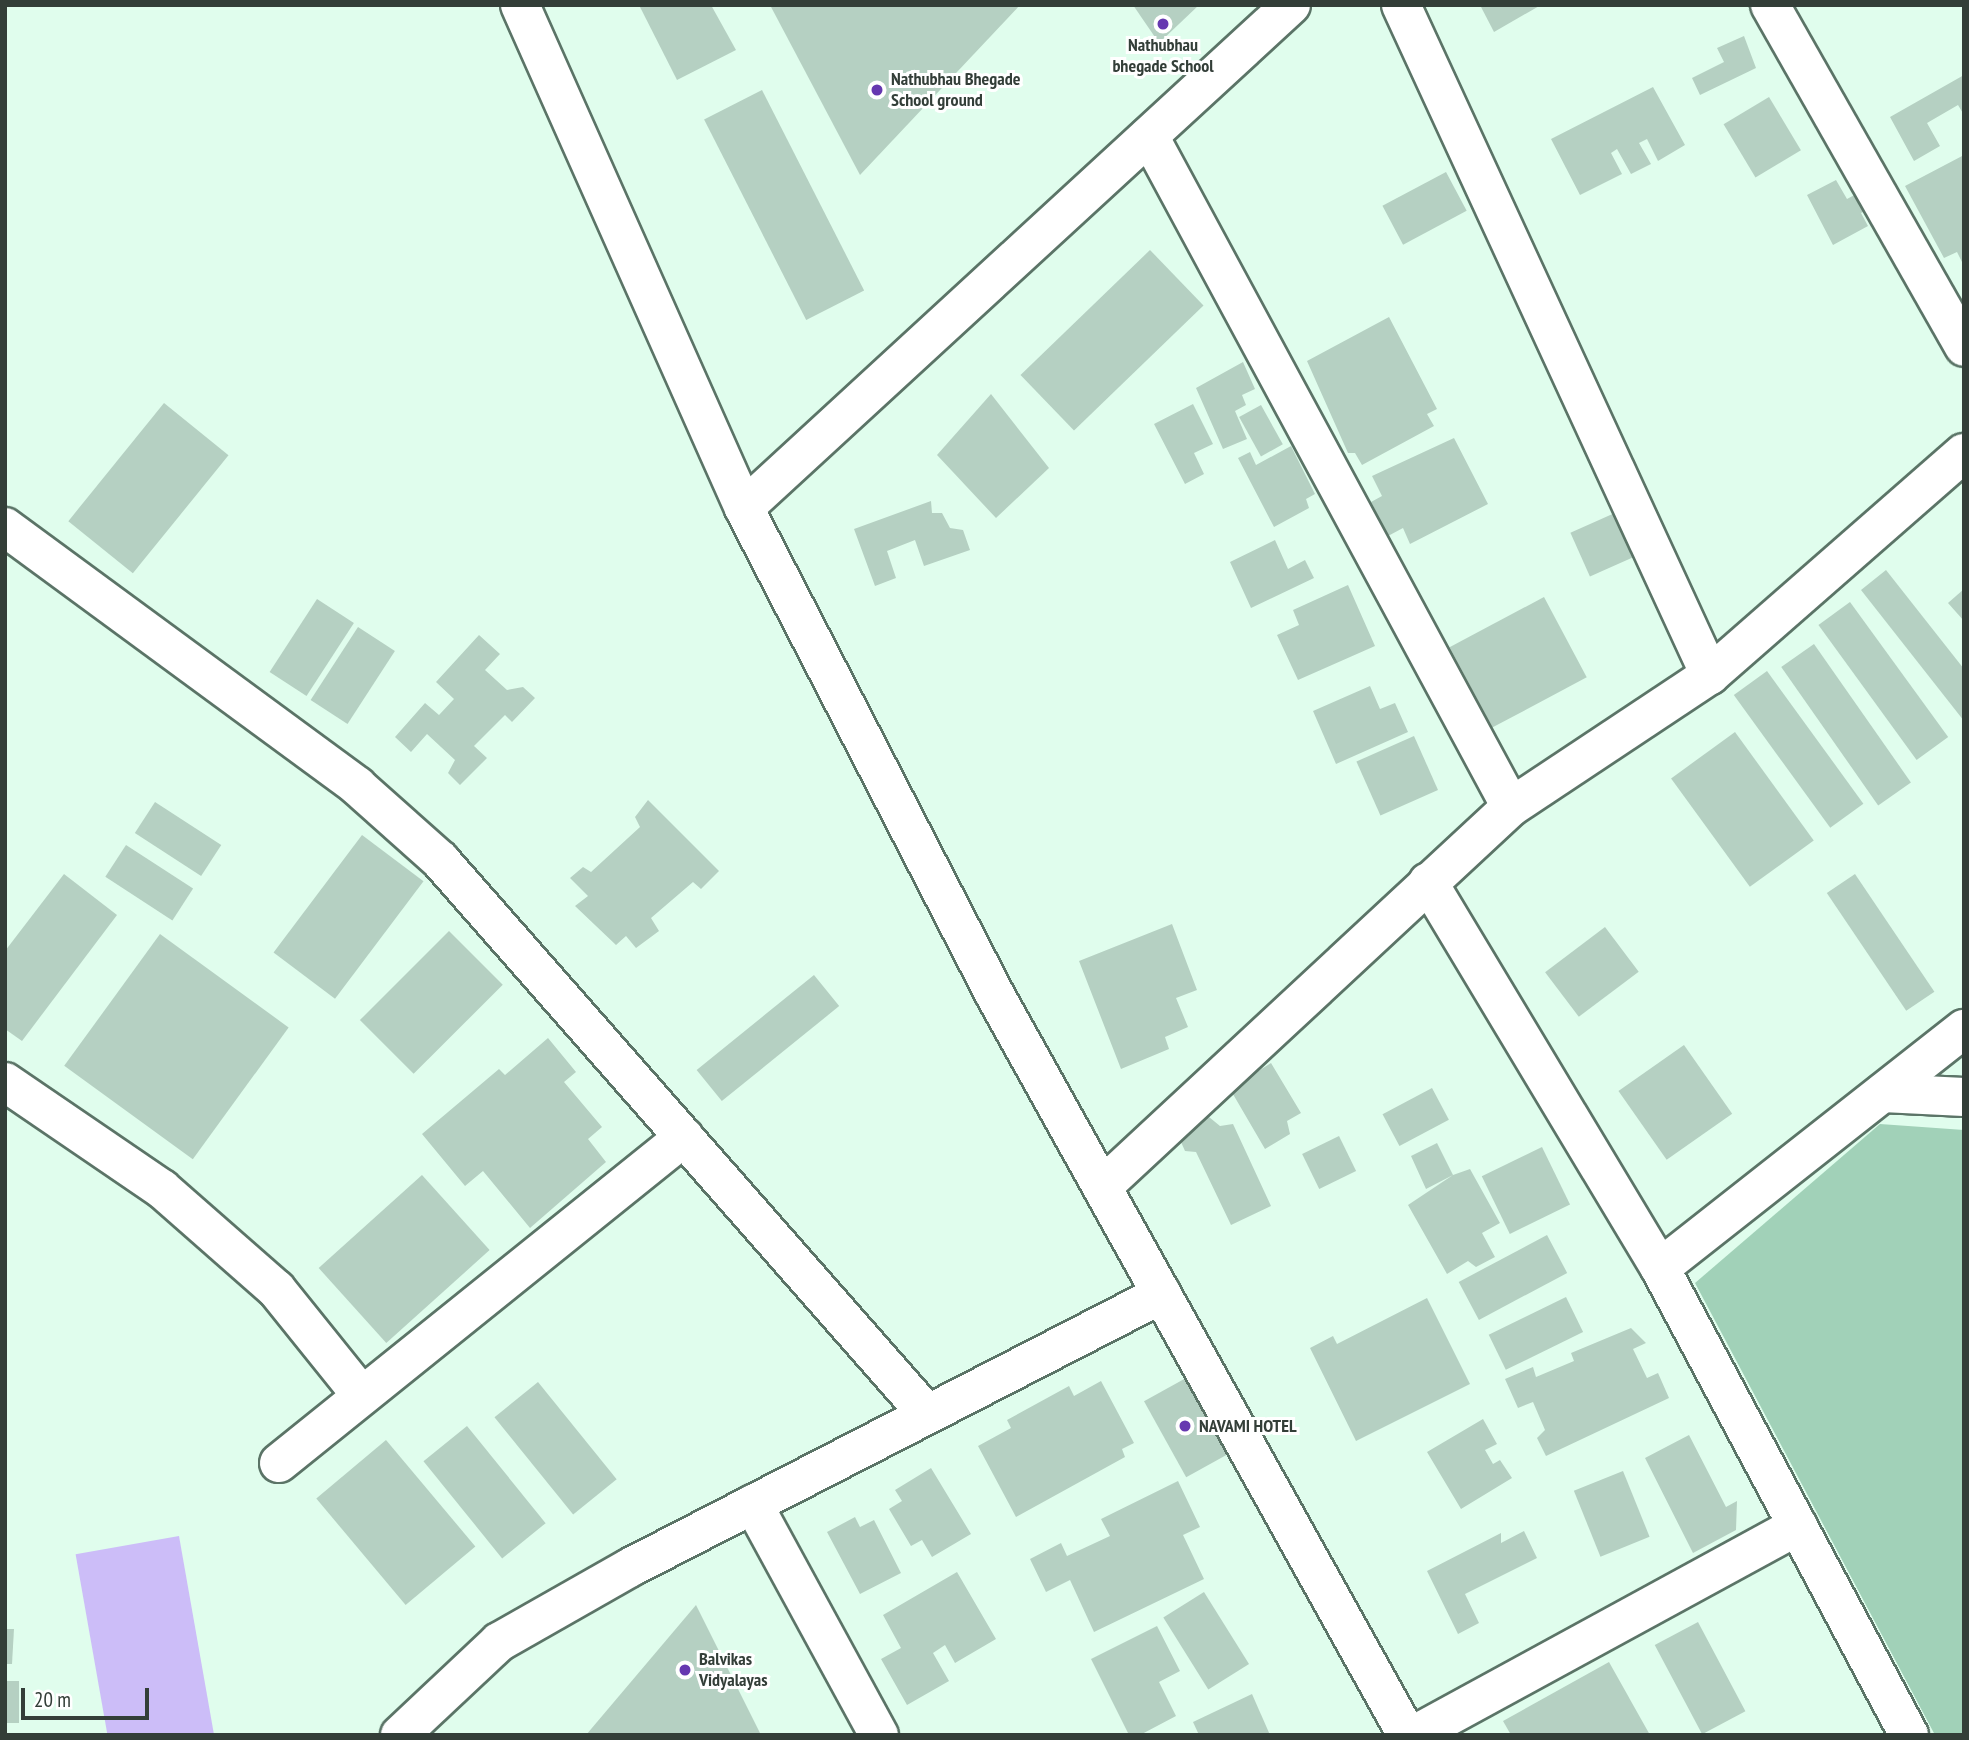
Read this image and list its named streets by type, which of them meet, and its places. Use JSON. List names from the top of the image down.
{
  "places": [
    "Nathubhau bhegade School",
    "Nathubhau Bhegade School ground",
    "NAVAMI HOTEL",
    "Balvikas Vidyalayas"
  ],
  "scale_bar": "20 m"
}
